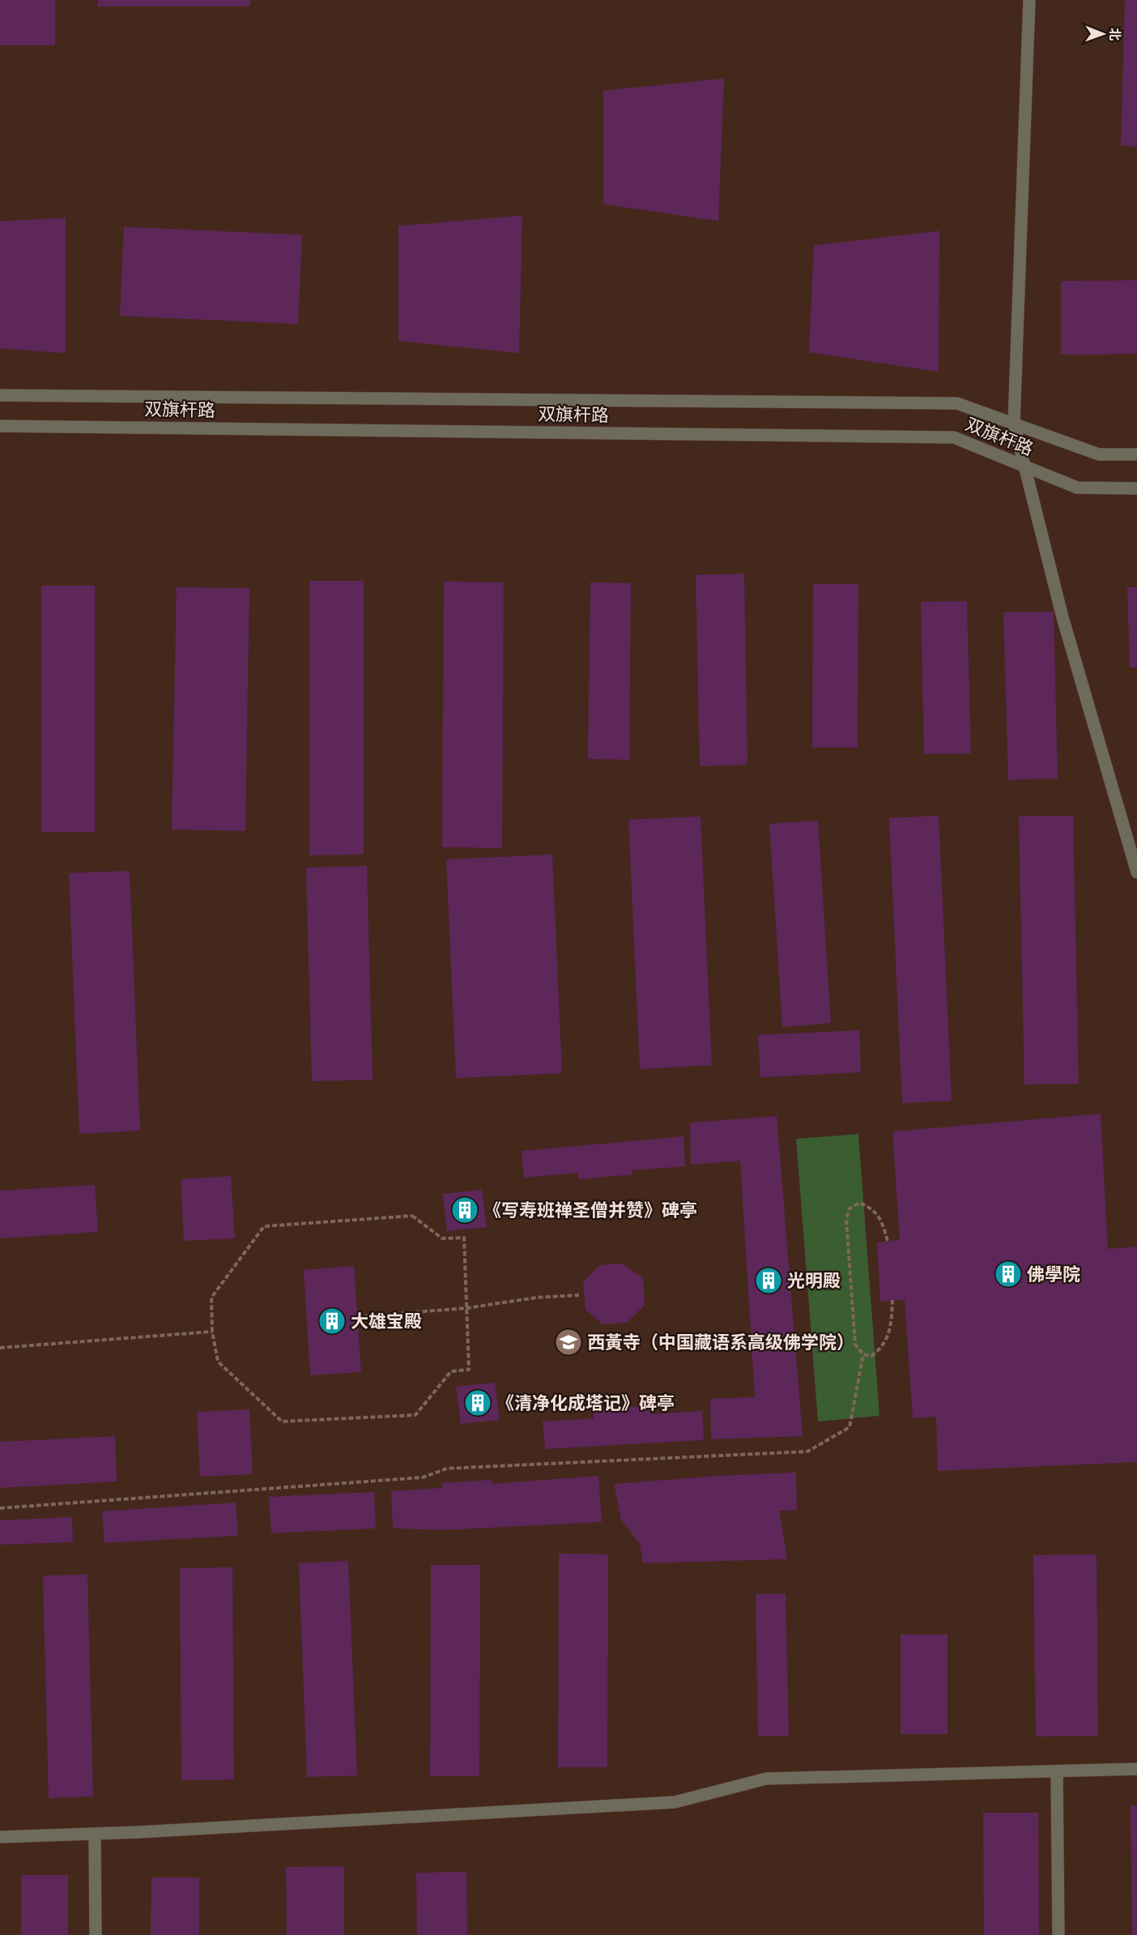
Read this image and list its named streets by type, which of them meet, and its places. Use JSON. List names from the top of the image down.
{
  "streets": {
    "street": ["双旗杆路"]
  },
  "places": {
    "building": [
      "《写寿班禅圣僧并赞》碑亭",
      "佛學院",
      "光明殿",
      "大雄宝殿",
      "《清净化成塔记》碑亭"
    ],
    "school or university": ["西黃寺（中国藏语系高级佛学院）"]
  },
  "north": "right"
}
